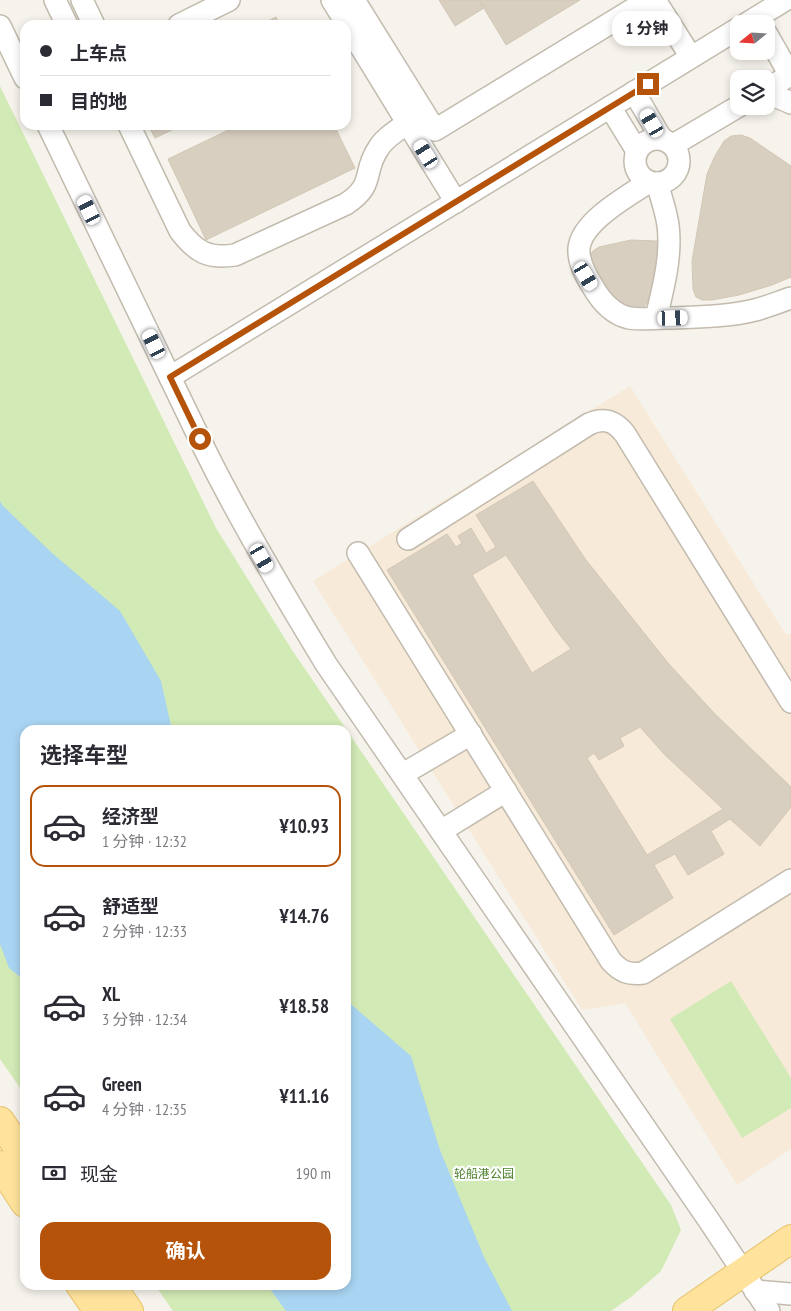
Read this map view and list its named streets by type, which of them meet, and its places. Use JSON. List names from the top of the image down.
{
  "parks": ["轮船港公园"],
  "north": "left",
  "page": {
    "bubble": "1 分钟",
    "banner": ["上车点", "目的地"],
    "heading": "选择车型",
    "list": [
      {
        "name": "经济型",
        "note": "1 分钟 · 12:32",
        "value": "¥10.93"
      },
      {
        "name": "舒适型",
        "note": "2 分钟 · 12:33",
        "value": "¥14.76"
      },
      {
        "name": "XL",
        "note": "3 分钟 · 12:34",
        "value": "¥18.58"
      },
      {
        "name": "Green",
        "note": "4 分钟 · 12:35",
        "value": "¥11.16"
      }
    ],
    "pay": ["现金", "190 m"],
    "buttons": "确认"
  }
}
